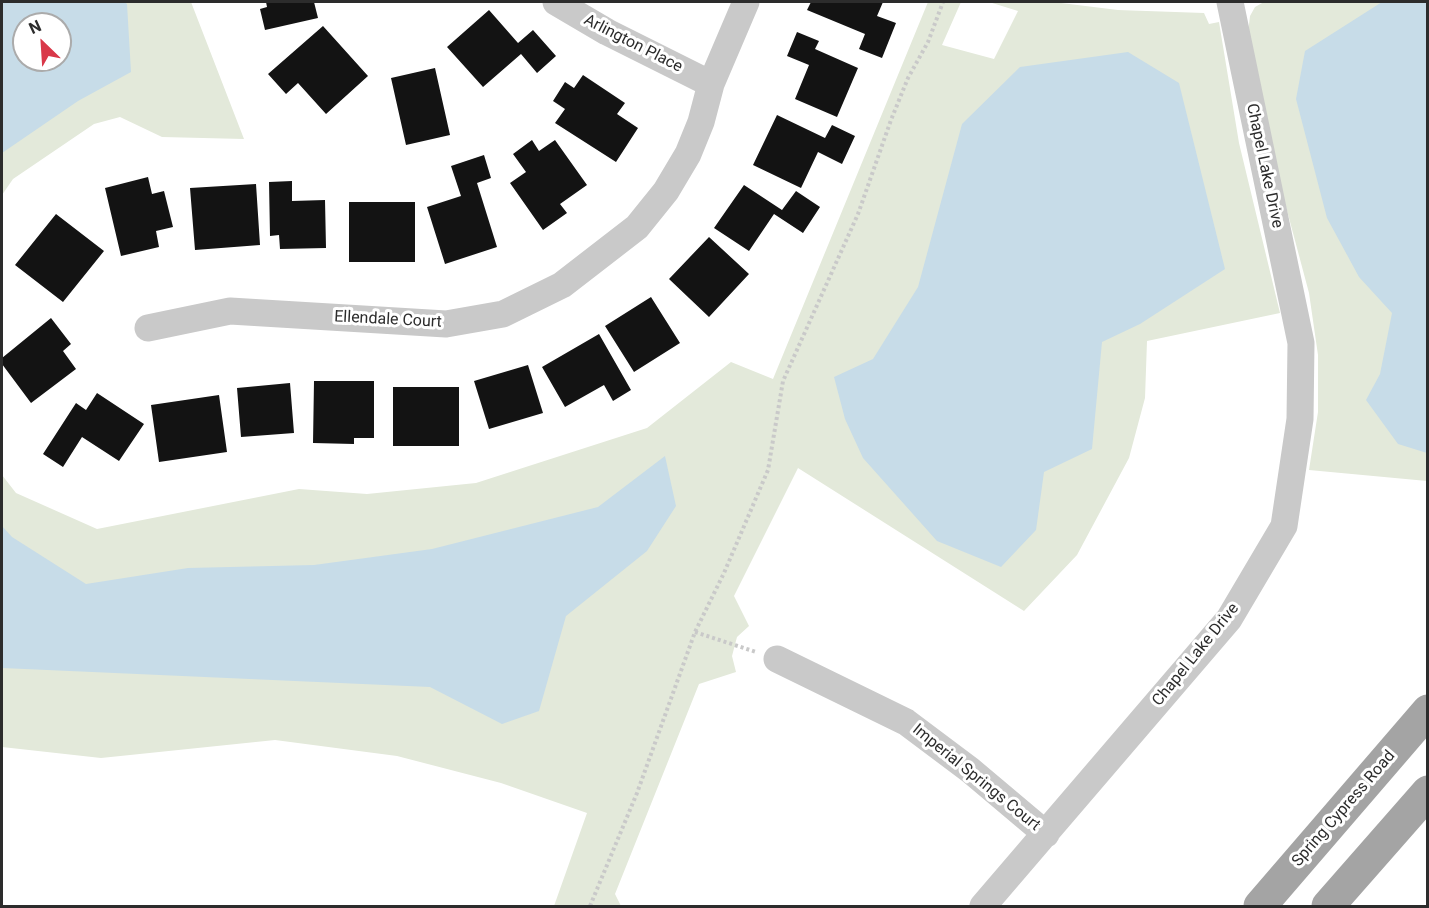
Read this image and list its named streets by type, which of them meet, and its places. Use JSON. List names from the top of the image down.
{
  "streets": {
    "main road": ["Spring Cypress Road"],
    "street": [
      "Arlington Place",
      "Chapel Lake Drive",
      "Ellendale Court",
      "Imperial Springs Court"
    ]
  },
  "crossings": [
    ["Arlington Place", "Ellendale Court"],
    ["Chapel Lake Drive", "Imperial Springs Court"]
  ],
  "north": "top left"
}
